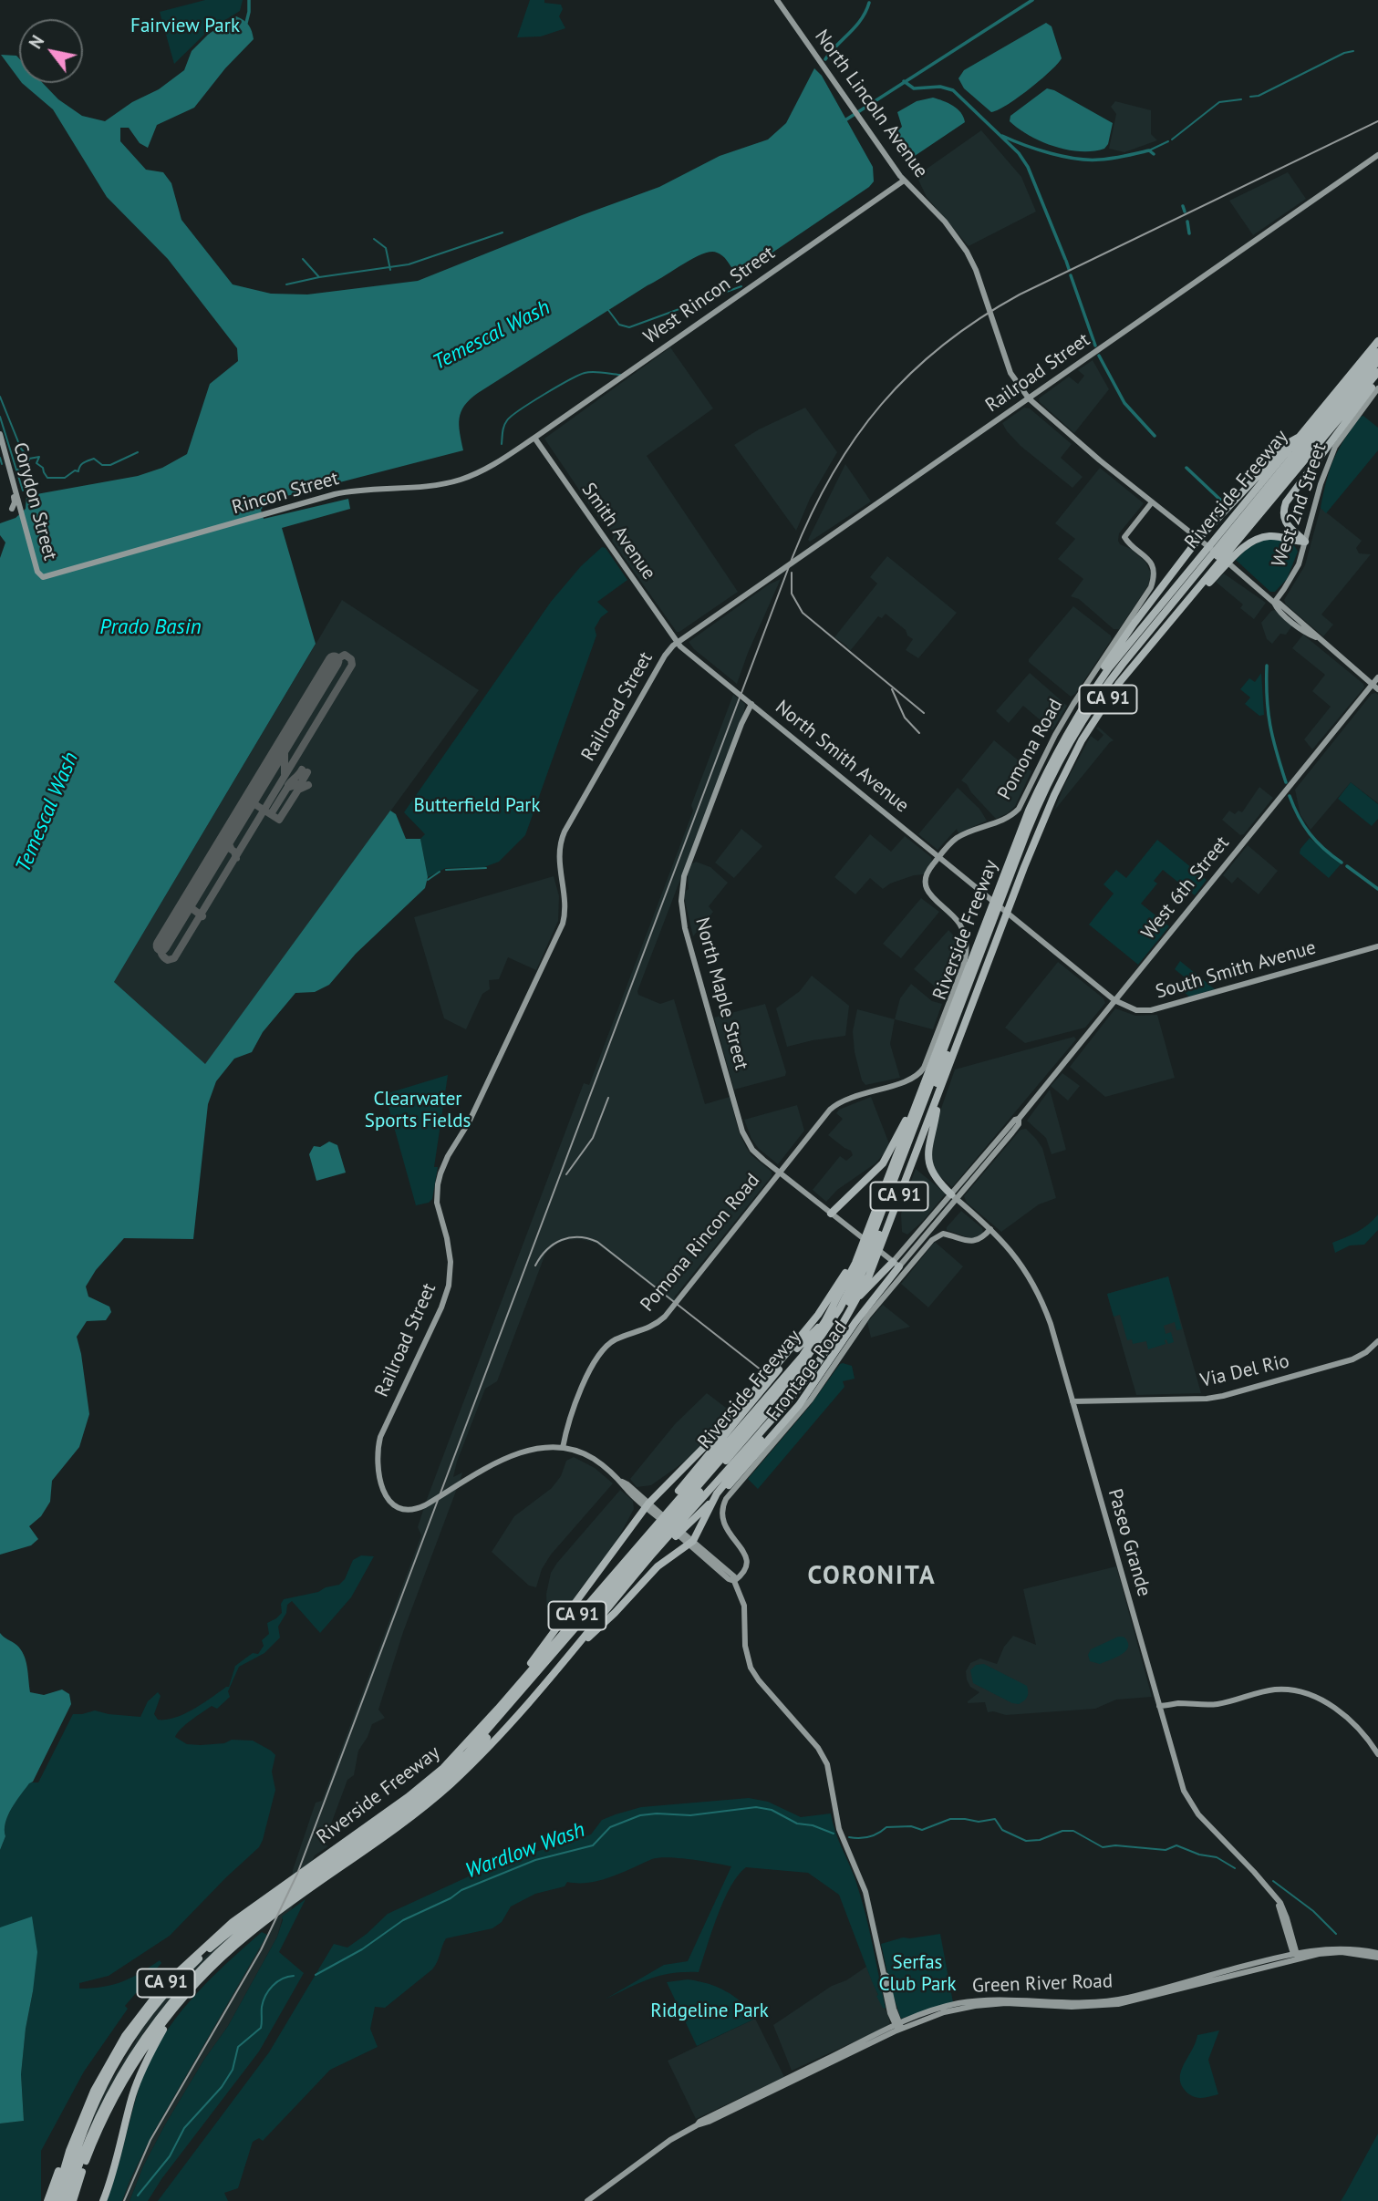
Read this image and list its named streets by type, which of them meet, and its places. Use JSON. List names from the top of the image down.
{
  "streets": {
    "highway": ["Riverside Freeway", "CA 91"],
    "main road": [
      "North Lincoln Avenue",
      "West Rincon Street",
      "Railroad Street",
      "Rincon Street",
      "Corydon Street",
      "West 2nd Street",
      "Smith Avenue",
      "Pomona Road",
      "North Smith Avenue",
      "West 6th Street",
      "South Smith Avenue",
      "North Maple Street",
      "Pomona Rincon Road",
      "Frontage Road",
      "Via Del Rio",
      "Paseo Grande",
      "Green River Road"
    ]
  },
  "crossings": [
    ["North Lincoln Avenue", "West Rincon Street"],
    ["North Lincoln Avenue", "Railroad Street"],
    ["North Lincoln Avenue", "West 2nd Street"],
    ["North Lincoln Avenue", "Pomona Road"],
    ["North Lincoln Avenue", "West 6th Street"],
    ["West Rincon Street", "Rincon Street"],
    ["West Rincon Street", "Smith Avenue"],
    ["Railroad Street", "Smith Avenue"],
    ["Railroad Street", "North Smith Avenue"],
    ["Railroad Street", "Pomona Rincon Road"],
    ["Rincon Street", "Corydon Street"],
    ["Rincon Street", "Smith Avenue"],
    ["Smith Avenue", "North Smith Avenue"],
    ["Pomona Road", "North Smith Avenue"],
    ["Pomona Road", "North Maple Street"],
    ["Pomona Road", "Pomona Rincon Road"],
    ["North Smith Avenue", "South Smith Avenue"],
    ["North Smith Avenue", "North Maple Street"],
    ["West 6th Street", "South Smith Avenue"],
    ["West 6th Street", "North Maple Street"],
    ["West 6th Street", "Paseo Grande"],
    ["North Maple Street", "Pomona Rincon Road"],
    ["Frontage Road", "Paseo Grande"],
    ["Via Del Rio", "Paseo Grande"],
    ["Paseo Grande", "Green River Road"]
  ],
  "districts": ["CORONITA"],
  "water": ["Temescal Wash", "Prado Basin", "Wardlow Wash"],
  "parks": [
    "Fairview Park",
    "Butterfield Park",
    "Clearwater Sports Fields",
    "Serfas Club Park",
    "Ridgeline Park"
  ],
  "north": "top left"
}
